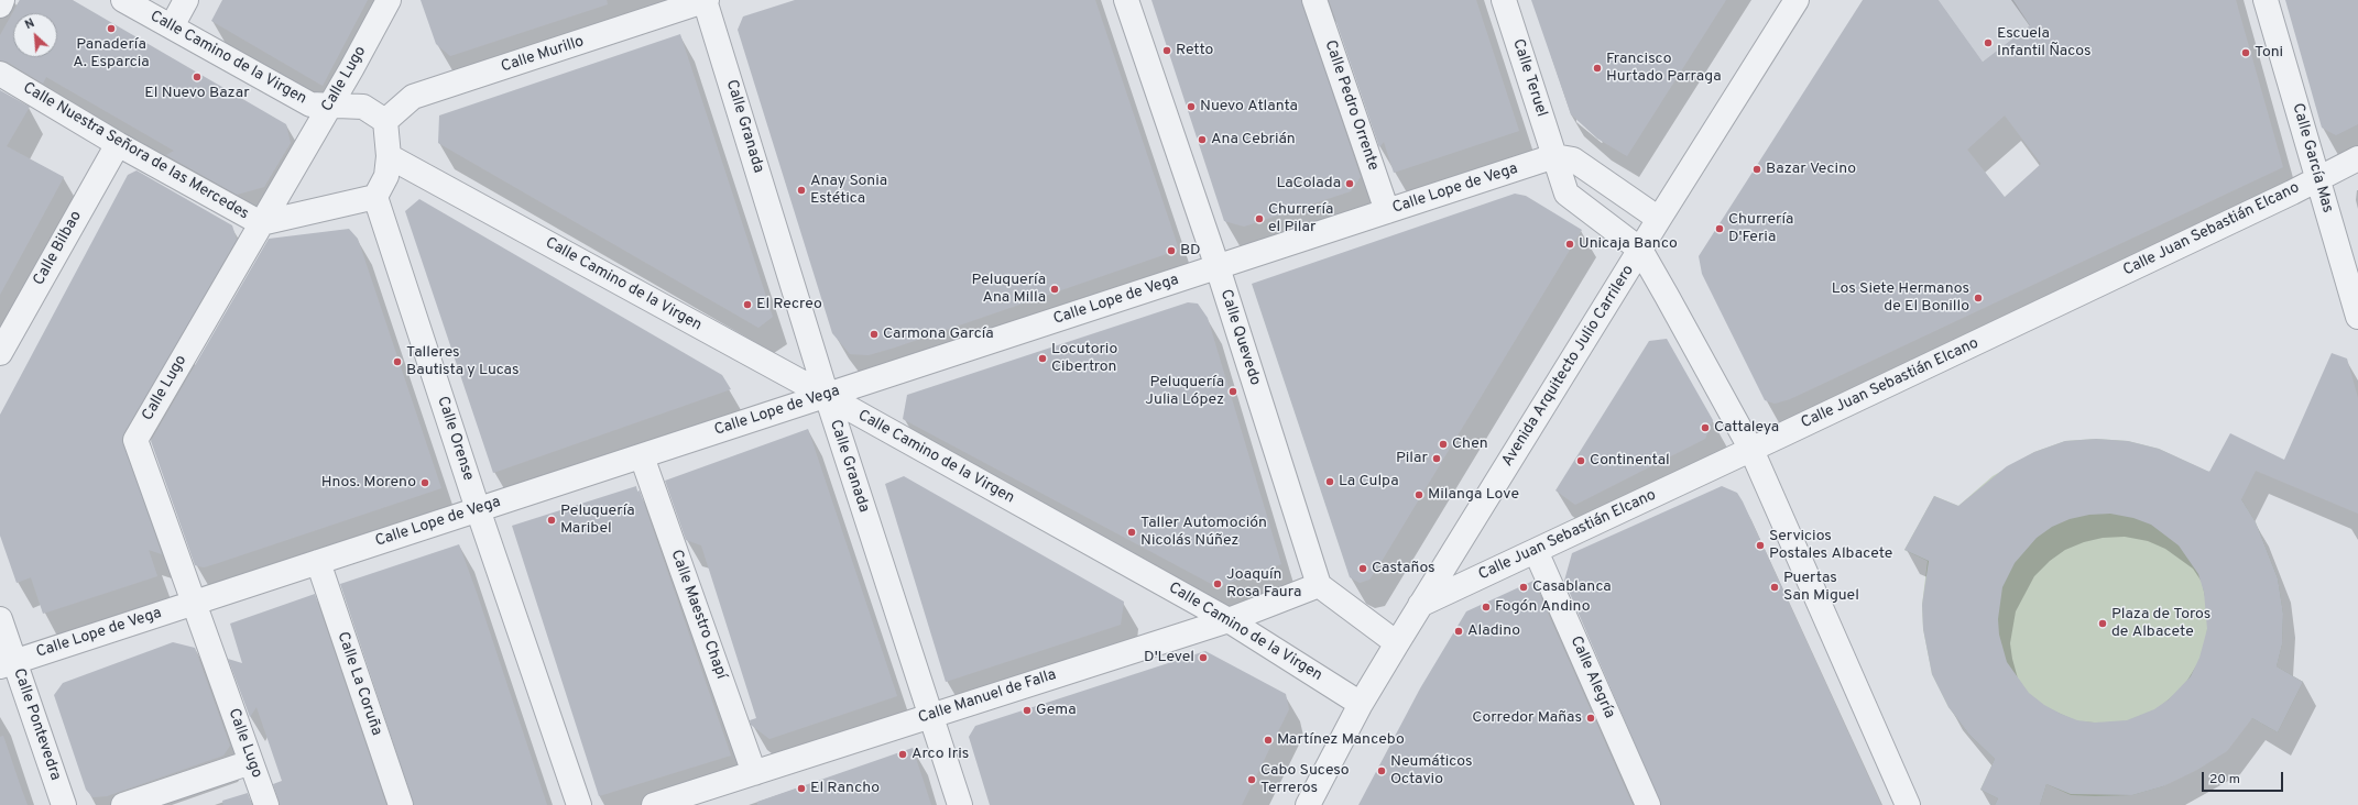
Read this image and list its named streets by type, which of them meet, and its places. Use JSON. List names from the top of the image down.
{
  "streets": {
    "street": [
      "Calle Murillo",
      "Calle Camino de la Virgen",
      "Calle Teruel",
      "Calle Lugo",
      "Calle Pedro Orrente",
      "Calle Granada",
      "Calle Nuestra Señora de las Mercedes",
      "Calle García Mas",
      "Calle Lope de Vega",
      "Calle Juan Sebastián Elcano",
      "Calle Bilbao",
      "Calle Quevedo",
      "Avenida Arquitecto Julio Carrilero",
      "Calle Orense",
      "Calle Maestro Chapí",
      "Calle Alegría",
      "Calle La Coruña",
      "Calle Manuel de Falla",
      "Calle Pontevedra"
    ]
  },
  "crossings": [
    ["Calle Murillo", "Calle Camino de la Virgen"],
    ["Calle Murillo", "Calle Granada"],
    ["Calle Camino de la Virgen", "Calle Lugo"],
    ["Calle Camino de la Virgen", "Calle Granada"],
    ["Calle Camino de la Virgen", "Calle Lope de Vega"],
    ["Calle Camino de la Virgen", "Avenida Arquitecto Julio Carrilero"],
    ["Calle Camino de la Virgen", "Calle Manuel de Falla"],
    ["Calle Teruel", "Calle Lope de Vega"],
    ["Calle Teruel", "Avenida Arquitecto Julio Carrilero"],
    ["Calle Lugo", "Calle Nuestra Señora de las Mercedes"],
    ["Calle Lugo", "Calle Lope de Vega"],
    ["Calle Pedro Orrente", "Calle Lope de Vega"],
    ["Calle Granada", "Calle Lope de Vega"],
    ["Calle Granada", "Calle Manuel de Falla"],
    ["Calle Nuestra Señora de las Mercedes", "Calle Bilbao"],
    ["Calle Nuestra Señora de las Mercedes", "Calle Orense"],
    ["Calle García Mas", "Calle Juan Sebastián Elcano"],
    ["Calle Lope de Vega", "Calle Quevedo"],
    ["Calle Lope de Vega", "Calle Orense"],
    ["Calle Lope de Vega", "Calle Maestro Chapí"],
    ["Calle Lope de Vega", "Calle La Coruña"],
    ["Calle Lope de Vega", "Calle Pontevedra"],
    ["Calle Juan Sebastián Elcano", "Avenida Arquitecto Julio Carrilero"],
    ["Calle Juan Sebastián Elcano", "Calle Alegría"],
    ["Calle Quevedo", "Calle Manuel de Falla"],
    ["Calle Maestro Chapí", "Calle Manuel de Falla"]
  ],
  "places": [
    "Panadería A. Esparcia",
    "Escuela Infantil Ñacos",
    "Retto",
    "Toni",
    "Francisco Hurtado Parraga",
    "El Nuevo Bazar",
    "Nuevo Atlanta",
    "Ana Cebrián",
    "Bazar Vecino",
    "LaColada",
    "Anay Sonia Estética",
    "Churrería el Pilar",
    "Churrería D'Feria",
    "Unicaja Banco",
    "BD",
    "Peluquería Ana Milla",
    "Los Siete Hermanos de El Bonillo",
    "El Recreo",
    "Carmona García",
    "Locutorio Cibertron",
    "Talleres Bautista y Lucas",
    "Peluquería Julia López",
    "Cattaleya",
    "Chen",
    "Pilar",
    "Continental",
    "La Culpa",
    "Hnos. Moreno",
    "Milanga Love",
    "Peluquería Maribel",
    "Taller Automoción Nicolás Núñez",
    "Servicios Postales Albacete",
    "Castaños",
    "Joaquín Rosa Faura",
    "Casablanca",
    "Puertas San Miguel",
    "Fogón Andino",
    "Plaza de Toros de Albacete",
    "Aladino",
    "D'Level",
    "Gema",
    "Corredor Mañas",
    "Martínez Mancebo",
    "Arco Iris",
    "Neumáticos Octavio",
    "Cabo Suceso Terreros",
    "El Rancho"
  ],
  "scale_bar": "20 m",
  "north": "top left"
}
